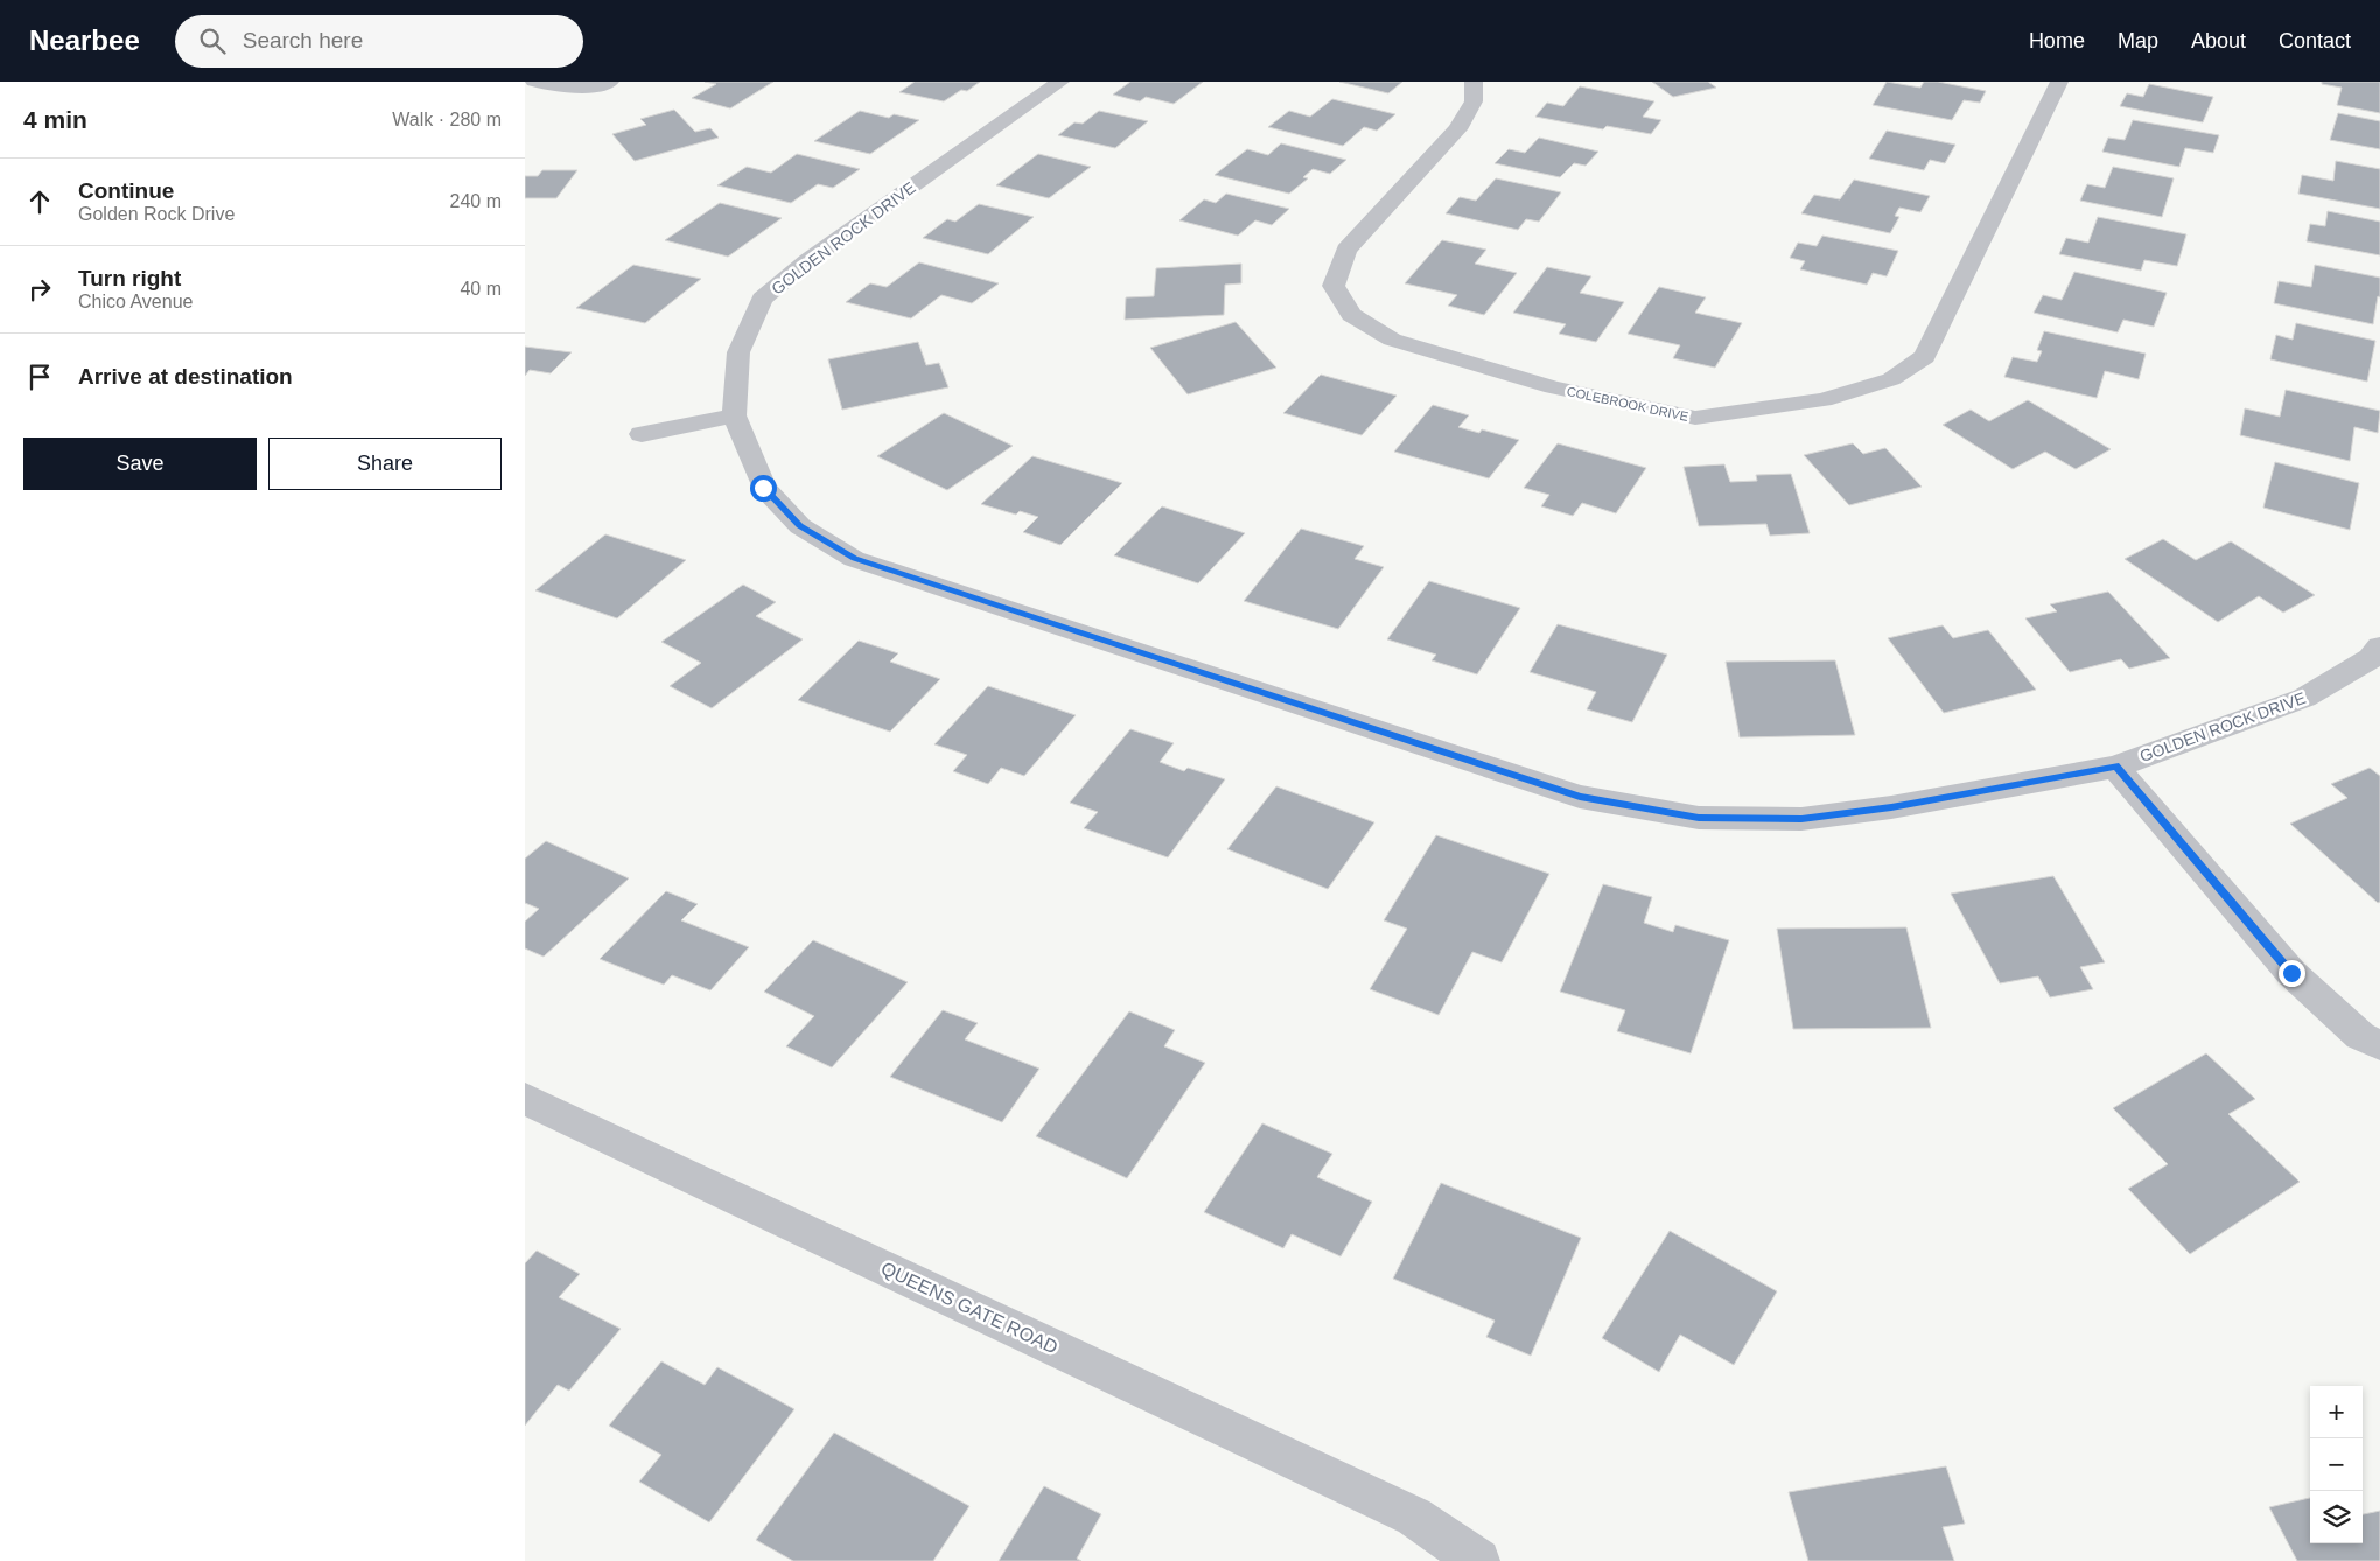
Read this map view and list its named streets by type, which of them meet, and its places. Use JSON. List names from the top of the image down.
{
  "streets": {
    "street": ["GOLDEN ROCK DRIVE", "COLEBROOK DRIVE", "QUEENS GATE ROAD"]
  },
  "page": {
    "header": "Nearbee",
    "search": "Search here",
    "nav": [
      "Home",
      "Map",
      "About",
      "Contact"
    ],
    "heading": ["4 min", "Walk · 280 m"],
    "list": [
      ["Continue", "Golden Rock Drive", "240 m"],
      ["Turn right", "Chico Avenue", "40 m"],
      "Arrive at destination"
    ],
    "buttons": ["Save", "Share"],
    "map_buttons": ["+", "−"]
  }
}
